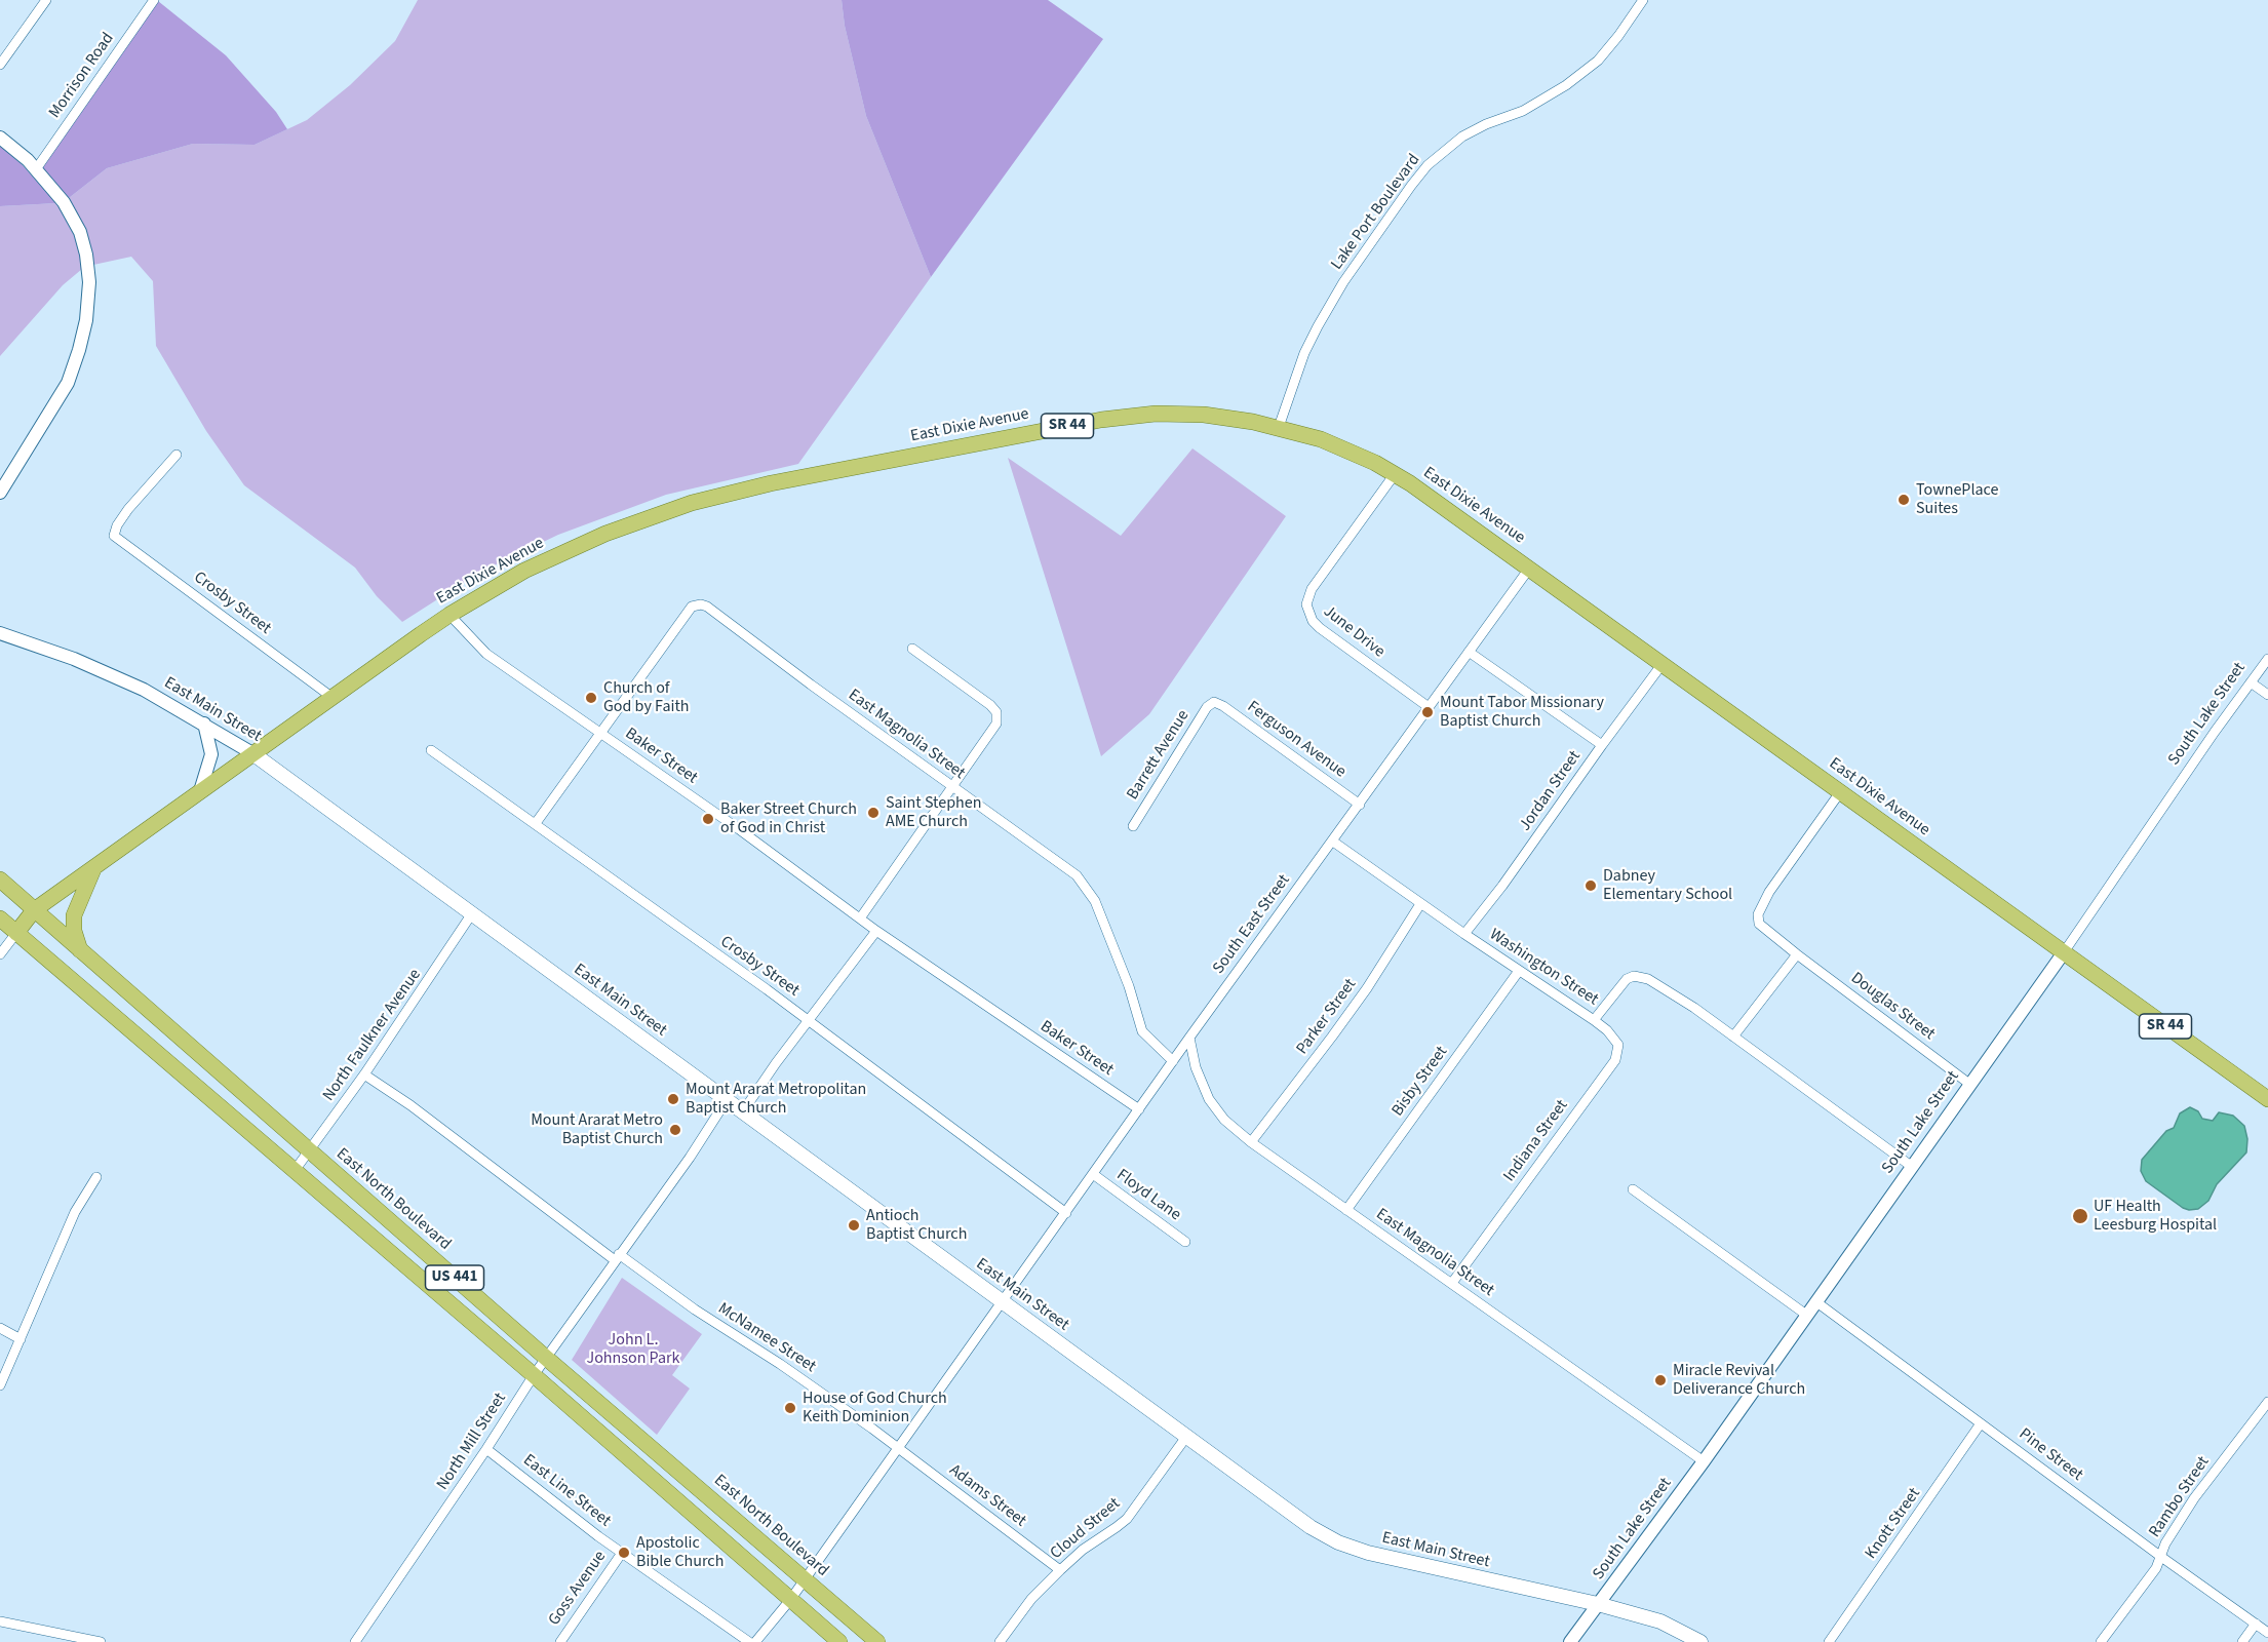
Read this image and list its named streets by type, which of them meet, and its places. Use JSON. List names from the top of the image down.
{
  "streets": {
    "main road": [
      "East Dixie Avenue",
      "SR 44",
      "East Main Street",
      "East North Boulevard",
      "US 441"
    ],
    "street": [
      "Morrison Road",
      "Lake Port Boulevard",
      "Crosby Street",
      "June Drive",
      "South Lake Street",
      "East Magnolia Street",
      "Ferguson Avenue",
      "Barrett Avenue",
      "Baker Street",
      "Jordan Street",
      "South East Street",
      "Washington Street",
      "Douglas Street",
      "Parker Street",
      "North Faulkner Avenue",
      "Bisby Street",
      "Indiana Street",
      "Floyd Lane",
      "McNamee Street",
      "North Mill Street",
      "Pine Street",
      "East Line Street",
      "Adams Street",
      "Rambo Street",
      "Knott Street",
      "Cloud Street",
      "Goss Avenue"
    ]
  },
  "crossings": [
    ["Lake Port Boulevard", "East Dixie Avenue"],
    ["East Dixie Avenue", "SR 44"],
    ["East Dixie Avenue", "Crosby Street"],
    ["East Dixie Avenue", "June Drive"],
    ["East Dixie Avenue", "East Main Street"],
    ["East Dixie Avenue", "South Lake Street"],
    ["East Dixie Avenue", "Baker Street"],
    ["East Dixie Avenue", "Jordan Street"],
    ["East Dixie Avenue", "South East Street"],
    ["East Dixie Avenue", "East North Boulevard"],
    ["SR 44", "East North Boulevard"],
    ["SR 44", "US 441"],
    ["Crosby Street", "South East Street"],
    ["June Drive", "South East Street"],
    ["East Main Street", "South Lake Street"],
    ["East Main Street", "South East Street"],
    ["East Main Street", "North Faulkner Avenue"],
    ["East Main Street", "North Mill Street"],
    ["East Main Street", "Cloud Street"],
    ["South Lake Street", "East Magnolia Street"],
    ["South Lake Street", "Washington Street"],
    ["South Lake Street", "Douglas Street"],
    ["South Lake Street", "Pine Street"],
    ["East Magnolia Street", "Baker Street"],
    ["East Magnolia Street", "South East Street"],
    ["East Magnolia Street", "Parker Street"],
    ["East Magnolia Street", "Bisby Street"],
    ["East Magnolia Street", "Indiana Street"],
    ["Ferguson Avenue", "Barrett Avenue"],
    ["Ferguson Avenue", "South East Street"],
    ["Baker Street", "South East Street"],
    ["Jordan Street", "Washington Street"],
    ["South East Street", "Washington Street"],
    ["South East Street", "Floyd Lane"],
    ["South East Street", "East North Boulevard"],
    ["South East Street", "US 441"],
    ["South East Street", "McNamee Street"],
    ["South East Street", "Adams Street"],
    ["Washington Street", "Parker Street"],
    ["Washington Street", "Bisby Street"],
    ["Washington Street", "Indiana Street"],
    ["North Faulkner Avenue", "East North Boulevard"],
    ["North Faulkner Avenue", "US 441"],
    ["North Faulkner Avenue", "McNamee Street"],
    ["East North Boulevard", "North Mill Street"],
    ["US 441", "North Mill Street"],
    ["McNamee Street", "North Mill Street"],
    ["McNamee Street", "Adams Street"],
    ["North Mill Street", "East Line Street"],
    ["Pine Street", "Rambo Street"],
    ["Pine Street", "Knott Street"],
    ["East Line Street", "Goss Avenue"],
    ["Adams Street", "Cloud Street"]
  ],
  "parks": ["John L. Johnson Park"],
  "places": [
    "TownePlace Suites",
    "Church of God by Faith",
    "Mount Tabor Missionary Baptist Church",
    "Saint Stephen AME Church",
    "Baker Street Church of God in Christ",
    "Dabney Elementary School",
    "Mount Ararat Metropolitan Baptist Church",
    "Mount Ararat Metro Baptist Church",
    "UF Health Leesburg Hospital",
    "Antioch Baptist Church",
    "Miracle Revival Deliverance Church",
    "House of God Church Keith Dominion",
    "Apostolic Bible Church"
  ]
}
